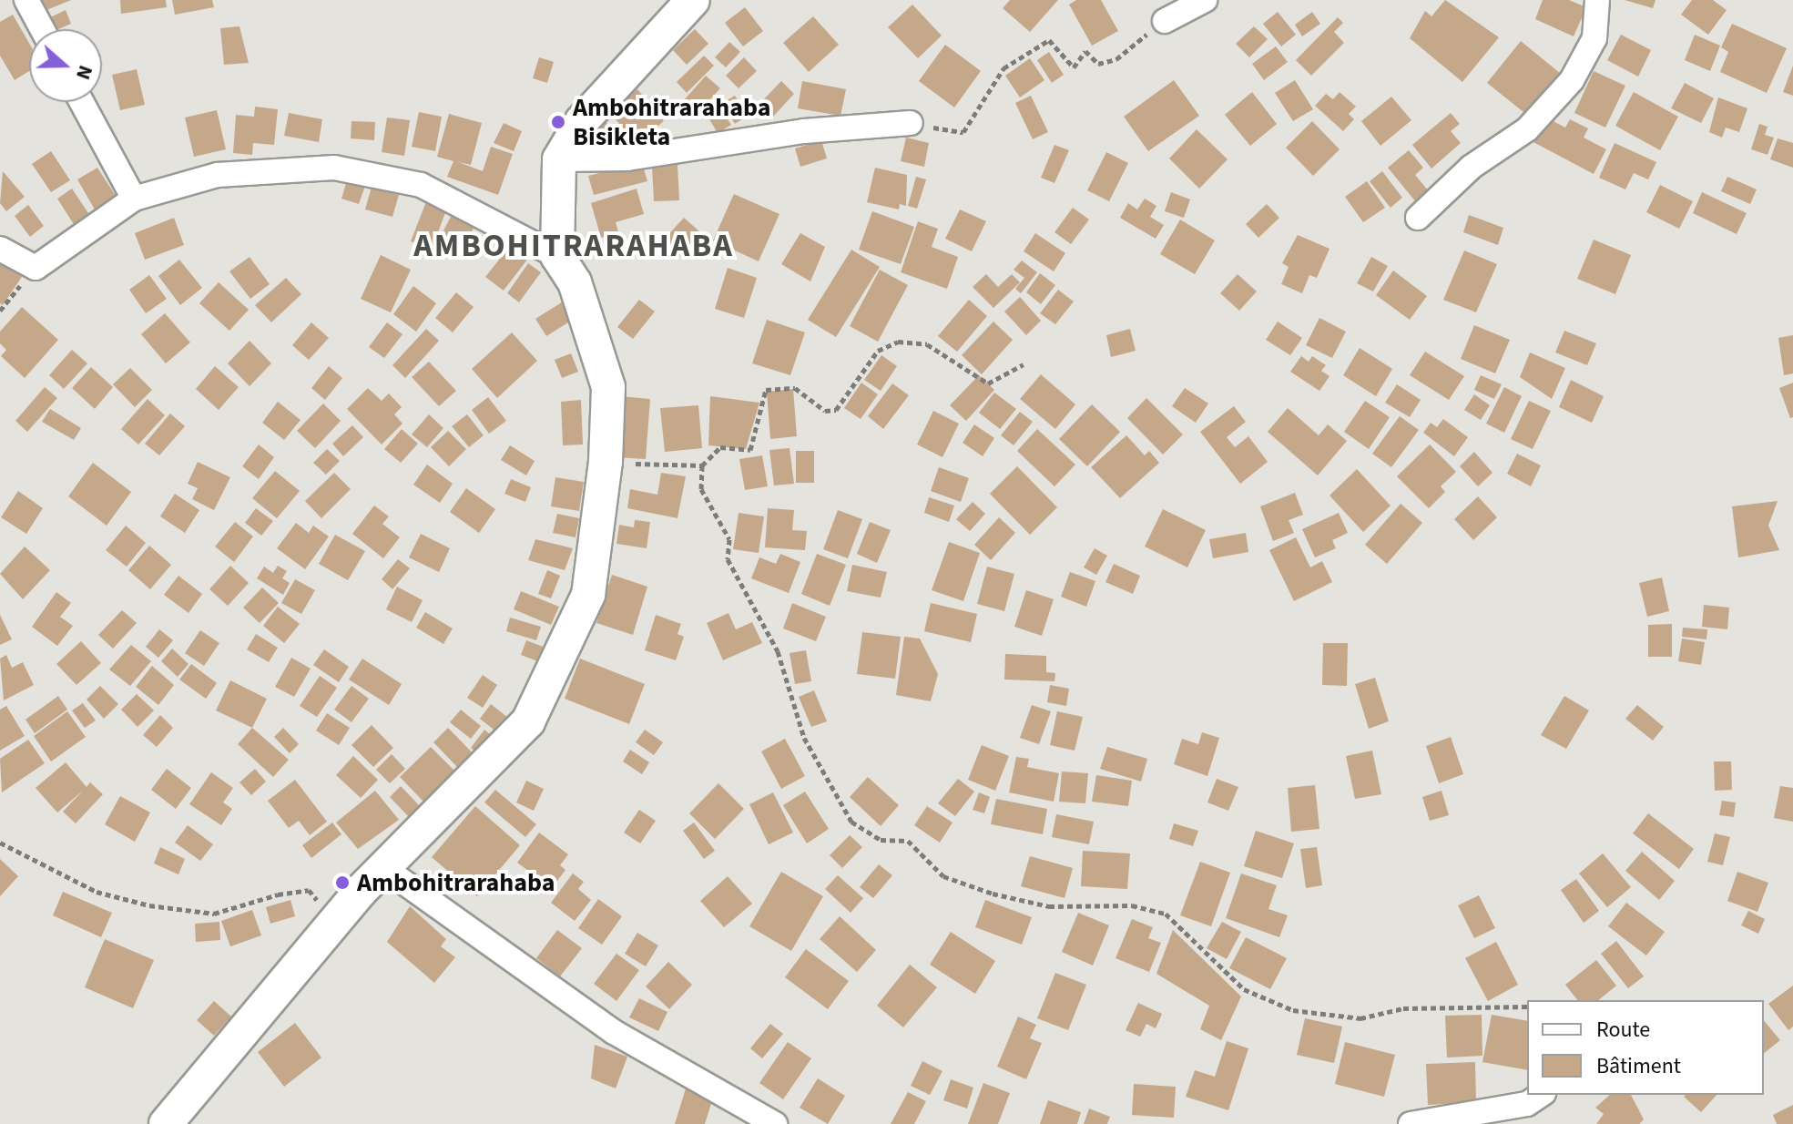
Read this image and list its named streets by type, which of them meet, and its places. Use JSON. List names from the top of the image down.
{
  "districts": ["AMBOHITRARAHABA"],
  "places": ["Ambohitrarahaba Bisikleta", "Ambohitrarahaba"],
  "legend": ["Route", "Bâtiment"],
  "north": "right"
}
